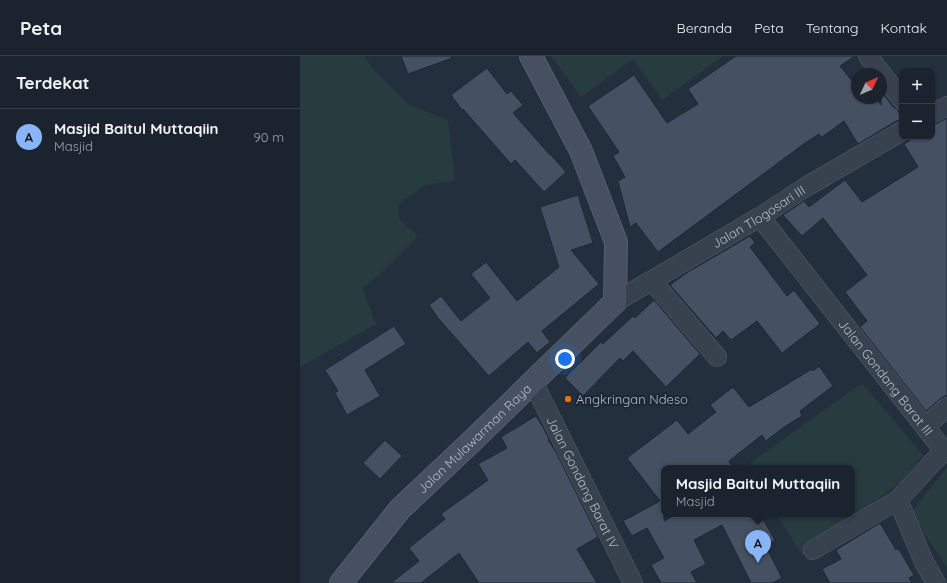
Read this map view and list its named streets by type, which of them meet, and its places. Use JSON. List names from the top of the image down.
{
  "streets": {
    "main road": ["Jalan Mulawarman Raya"],
    "street": ["Jalan Tlogosari III", "Jalan Gondang Barat III", "Jalan Gondang Barat IV"]
  },
  "crossings": [
    ["Jalan Tlogosari III", "Jalan Gondang Barat III"],
    ["Jalan Tlogosari III", "Jalan Mulawarman Raya"],
    ["Jalan Mulawarman Raya", "Jalan Gondang Barat IV"]
  ],
  "places": ["Angkringan Ndeso"],
  "north": "top right",
  "page": {
    "header": "Peta",
    "nav": [
      "Beranda",
      "Peta",
      "Tentang",
      "Kontak"
    ],
    "heading": "Terdekat",
    "map_buttons": ["+", "−"],
    "list": [
      {
        "mark": "A",
        "name": "Masjid Baitul Muttaqiin",
        "note": "Masjid",
        "value": "90 m"
      }
    ],
    "popup": ["Masjid Baitul Muttaqiin", "Masjid"],
    "pins": "A"
  }
}
